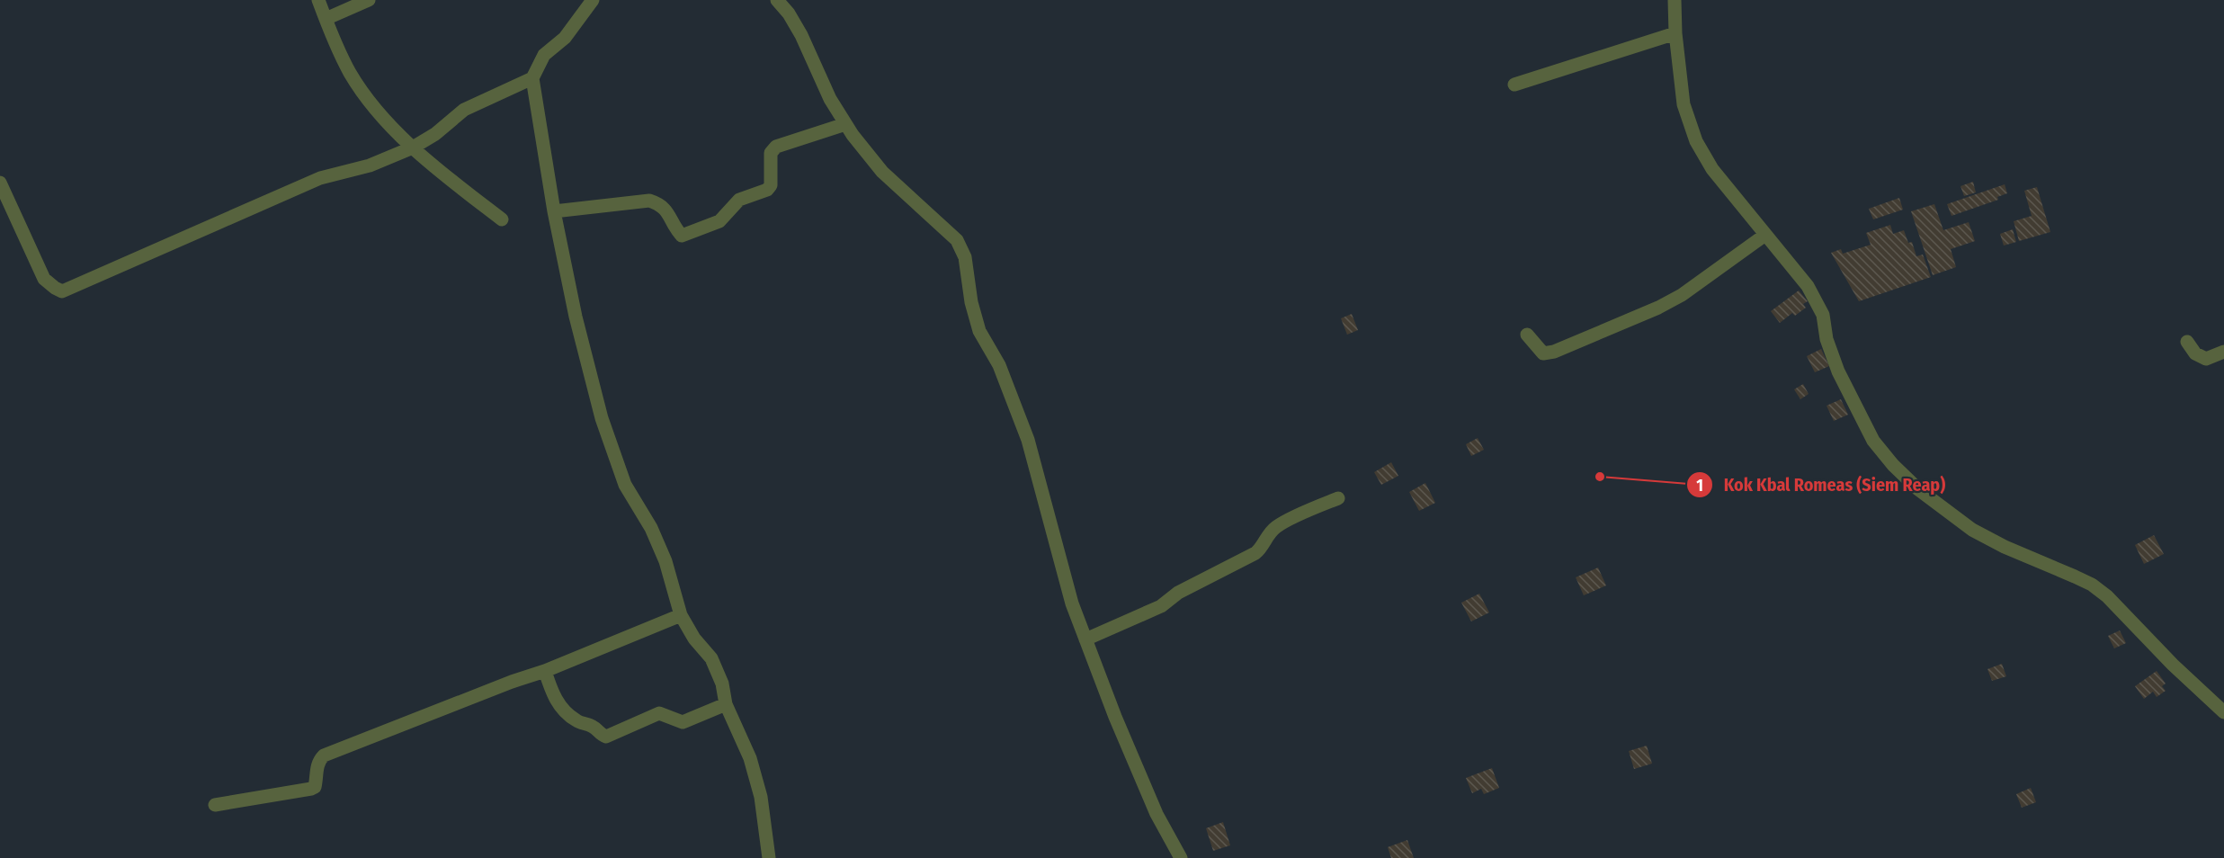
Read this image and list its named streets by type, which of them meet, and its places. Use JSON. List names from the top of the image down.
{
  "places": ["Kok Kbal Romeas (Siem Reap)"]
}
